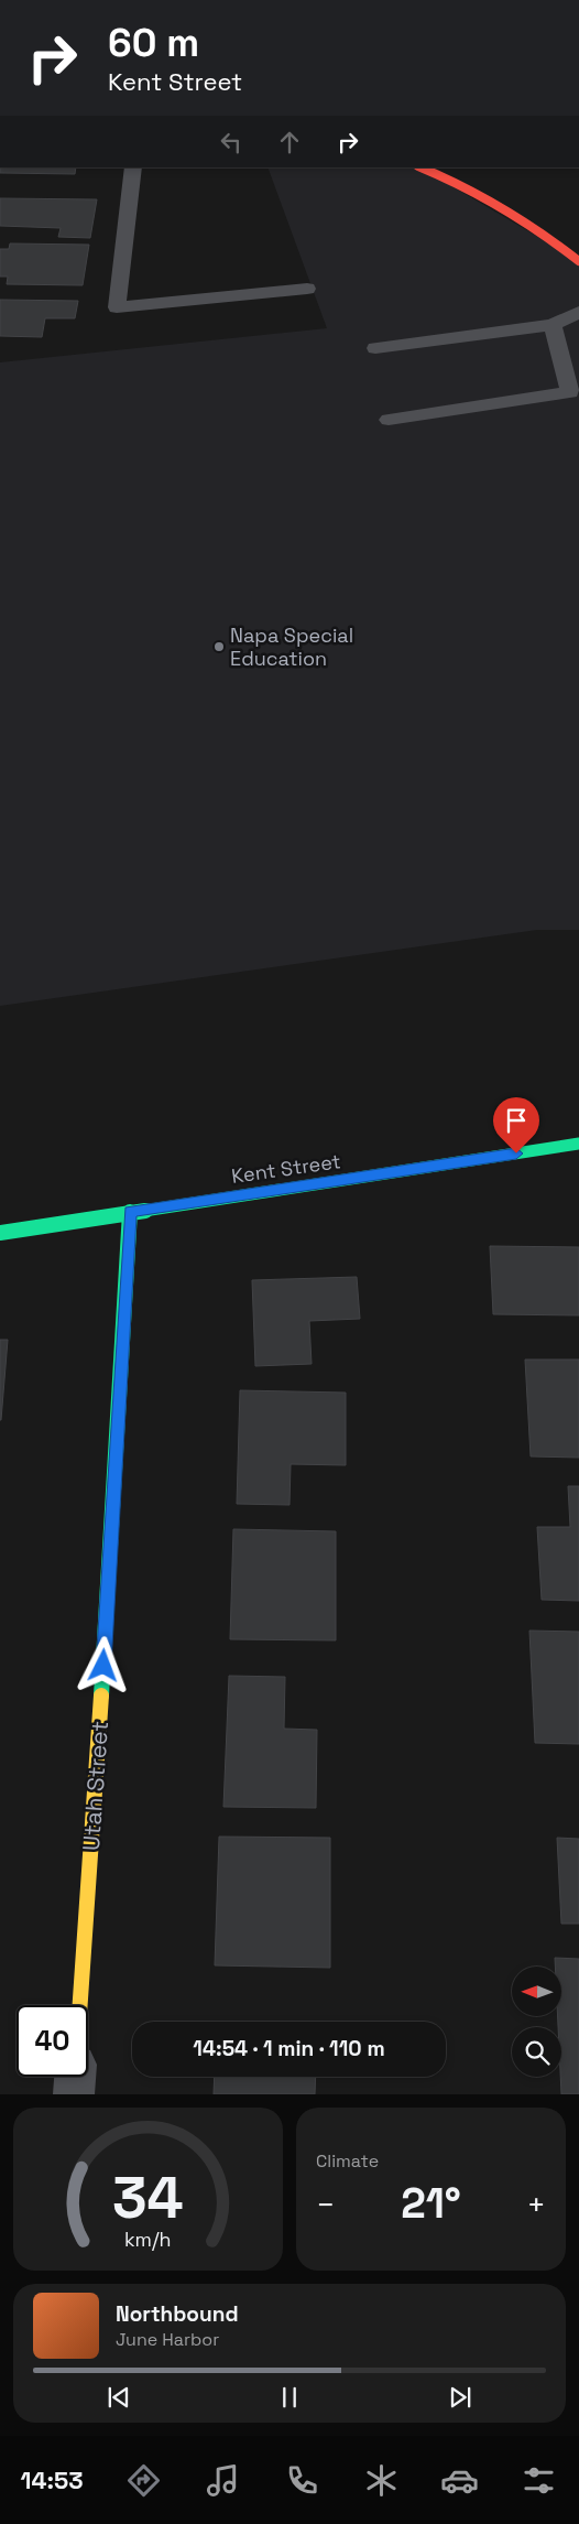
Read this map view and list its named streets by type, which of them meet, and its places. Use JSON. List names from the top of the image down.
{
  "streets": {
    "street": ["Kent Street", "Utah Street"]
  },
  "crossings": [
    ["Kent Street", "Utah Street"]
  ],
  "places": ["Napa Special Education"],
  "north": "left",
  "page": {
    "turn": ["60 m", "Kent Street"],
    "limit": "40",
    "trip": "14:54 · 1 min · 110 m",
    "tile": "Climate",
    "heat": ["−", "21°", "+"],
    "song": ["Northbound", "June Harbor"],
    "tabs": "14:53",
    "gauge": ["34", "km/h"]
  }
}
